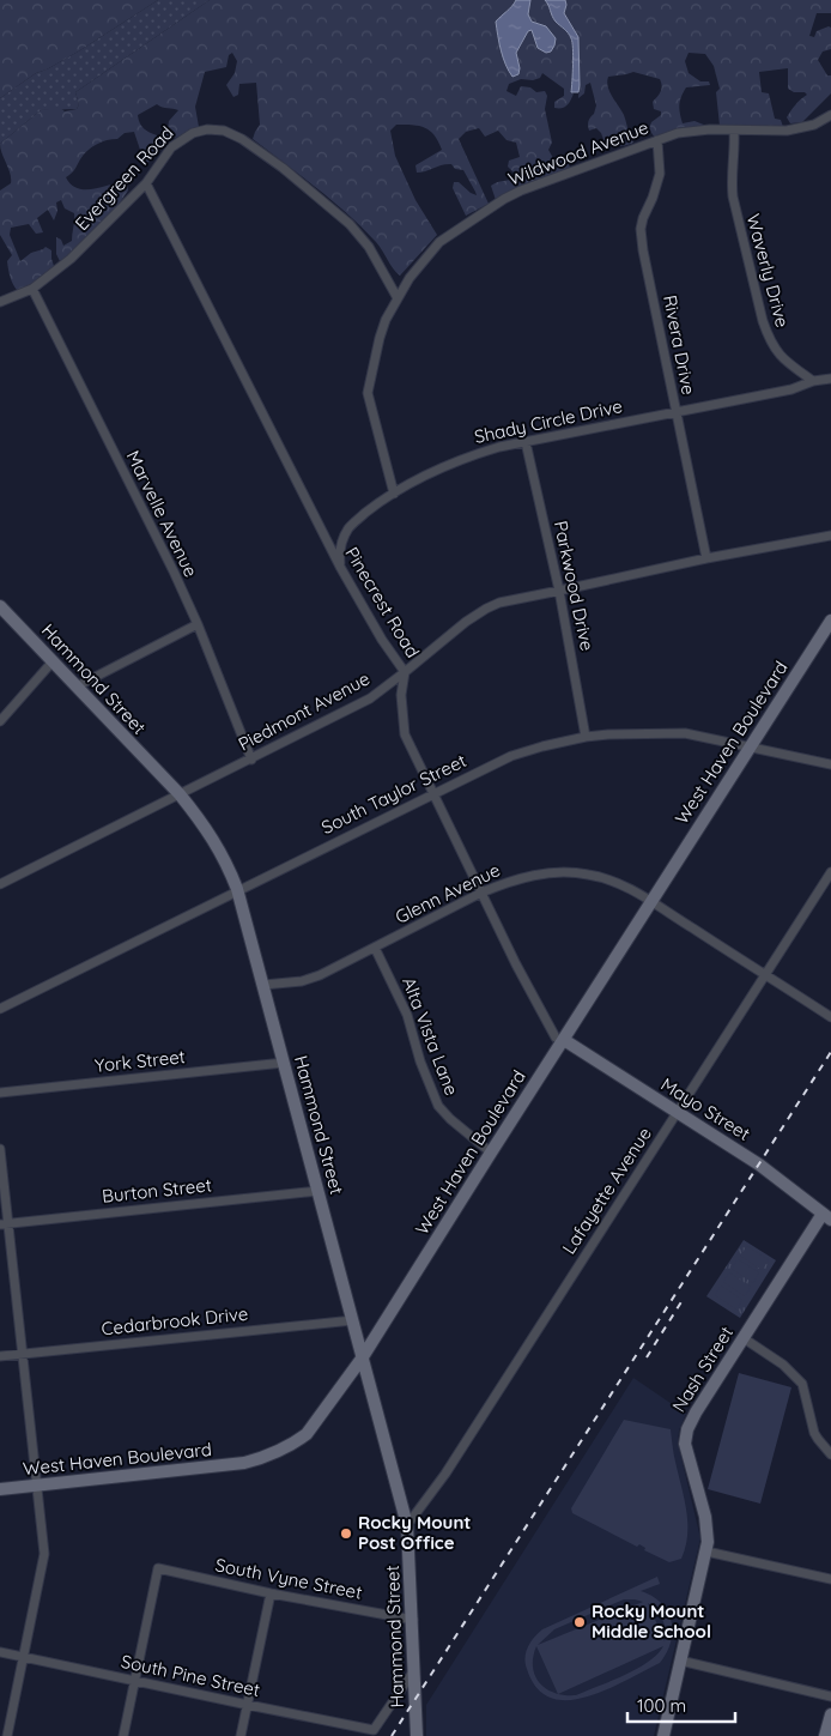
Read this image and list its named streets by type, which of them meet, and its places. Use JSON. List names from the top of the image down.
{
  "streets": {
    "street": [
      "Wildwood Avenue",
      "Evergreen Road",
      "Waverly Drive",
      "Rivera Drive",
      "Shady Circle Drive",
      "Marvelle Avenue",
      "Parkwood Drive",
      "Pinecrest Road",
      "Hammond Street",
      "Piedmont Avenue",
      "West Haven Boulevard",
      "South Taylor Street",
      "Glenn Avenue",
      "Alta Vista Lane",
      "York Street",
      "Mayo Street",
      "Burton Street",
      "Lafayette Avenue",
      "Cedarbrook Drive",
      "Nash Street",
      "South Vyne Street",
      "South Pine Street"
    ]
  },
  "crossings": [
    ["Wildwood Avenue", "Evergreen Road"],
    ["Wildwood Avenue", "Waverly Drive"],
    ["Wildwood Avenue", "Rivera Drive"],
    ["Wildwood Avenue", "Shady Circle Drive"],
    ["Evergreen Road", "Marvelle Avenue"],
    ["Evergreen Road", "Pinecrest Road"],
    ["Waverly Drive", "Shady Circle Drive"],
    ["Rivera Drive", "Shady Circle Drive"],
    ["Rivera Drive", "Piedmont Avenue"],
    ["Shady Circle Drive", "Parkwood Drive"],
    ["Shady Circle Drive", "Pinecrest Road"],
    ["Marvelle Avenue", "Piedmont Avenue"],
    ["Parkwood Drive", "Piedmont Avenue"],
    ["Parkwood Drive", "South Taylor Street"],
    ["Pinecrest Road", "Piedmont Avenue"],
    ["Pinecrest Road", "West Haven Boulevard"],
    ["Pinecrest Road", "South Taylor Street"],
    ["Pinecrest Road", "Glenn Avenue"],
    ["Pinecrest Road", "Mayo Street"],
    ["Hammond Street", "Piedmont Avenue"],
    ["Hammond Street", "West Haven Boulevard"],
    ["Hammond Street", "South Taylor Street"],
    ["Hammond Street", "Glenn Avenue"],
    ["Hammond Street", "York Street"],
    ["Hammond Street", "Burton Street"],
    ["Hammond Street", "Lafayette Avenue"],
    ["Hammond Street", "Cedarbrook Drive"],
    ["Hammond Street", "South Vyne Street"],
    ["Hammond Street", "South Pine Street"],
    ["West Haven Boulevard", "South Taylor Street"],
    ["West Haven Boulevard", "Glenn Avenue"],
    ["West Haven Boulevard", "Alta Vista Lane"],
    ["West Haven Boulevard", "Mayo Street"],
    ["Glenn Avenue", "Alta Vista Lane"],
    ["Glenn Avenue", "Lafayette Avenue"],
    ["Mayo Street", "Lafayette Avenue"],
    ["Mayo Street", "Nash Street"],
    ["South Vyne Street", "South Pine Street"]
  ],
  "places": ["Rocky Mount Post Office", "Rocky Mount Middle School"],
  "scale_bar": "100 m"
}
